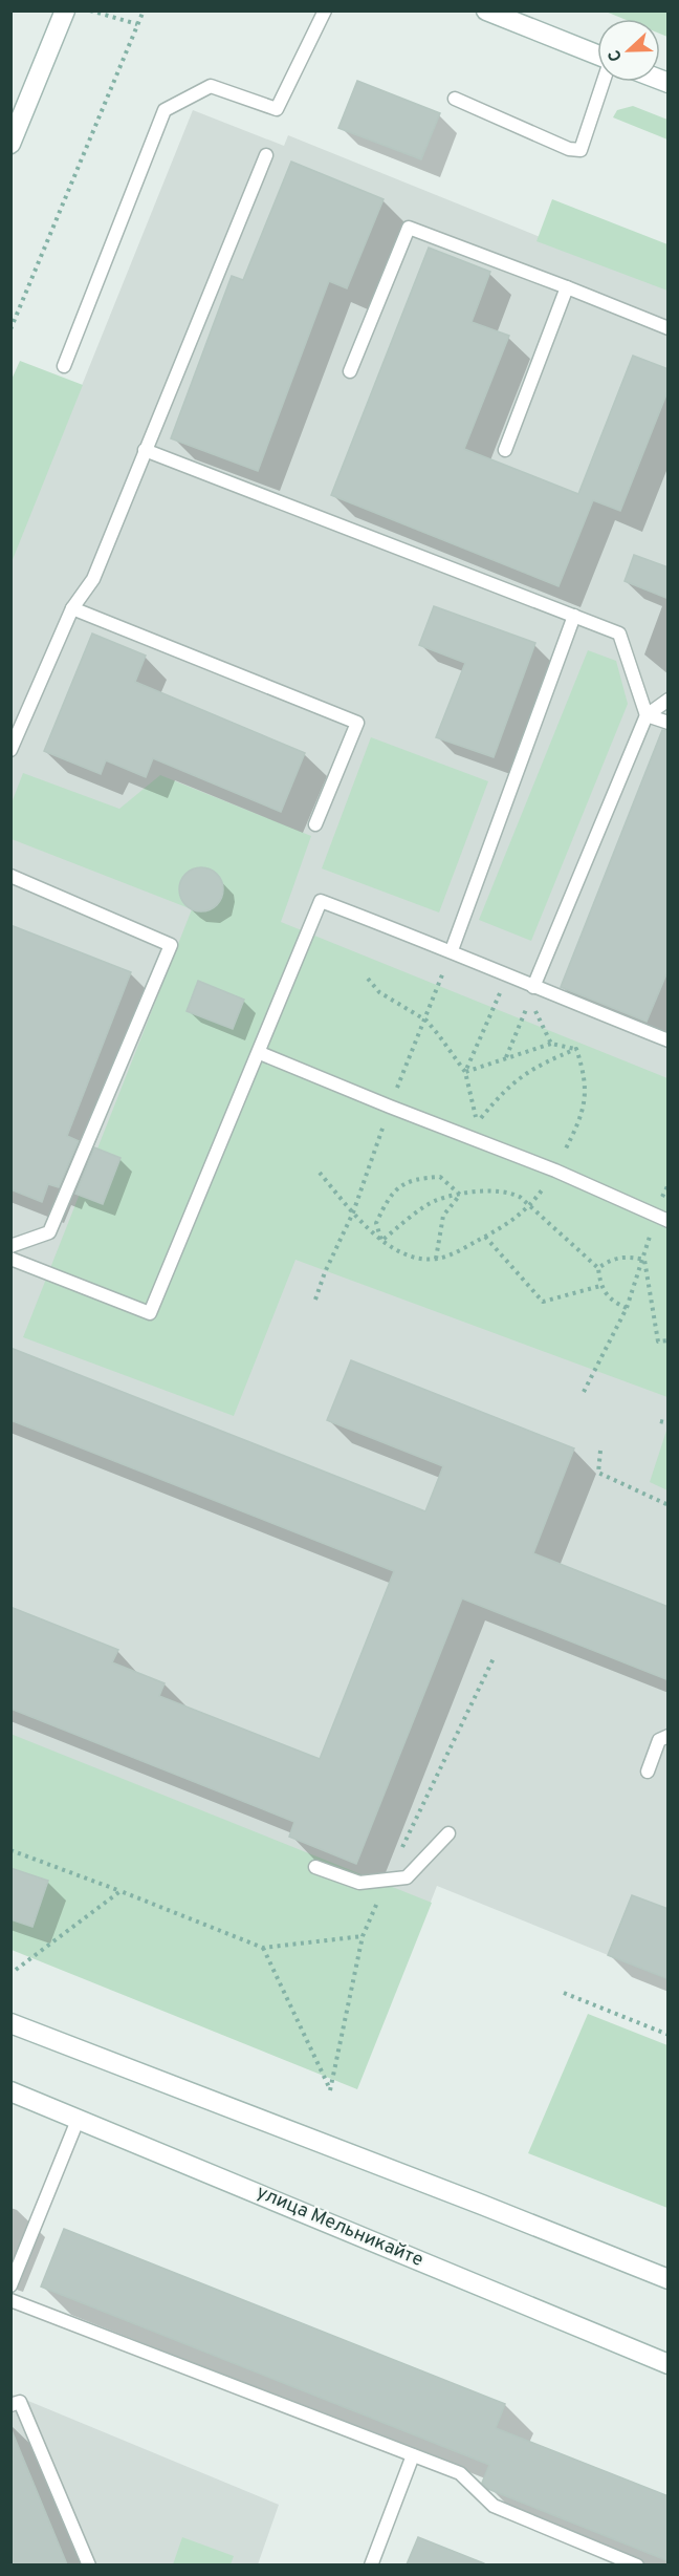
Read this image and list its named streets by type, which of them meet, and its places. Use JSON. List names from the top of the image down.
{
  "streets": {
    "main road": ["улица Мельникайте"]
  },
  "north": "left"
}
